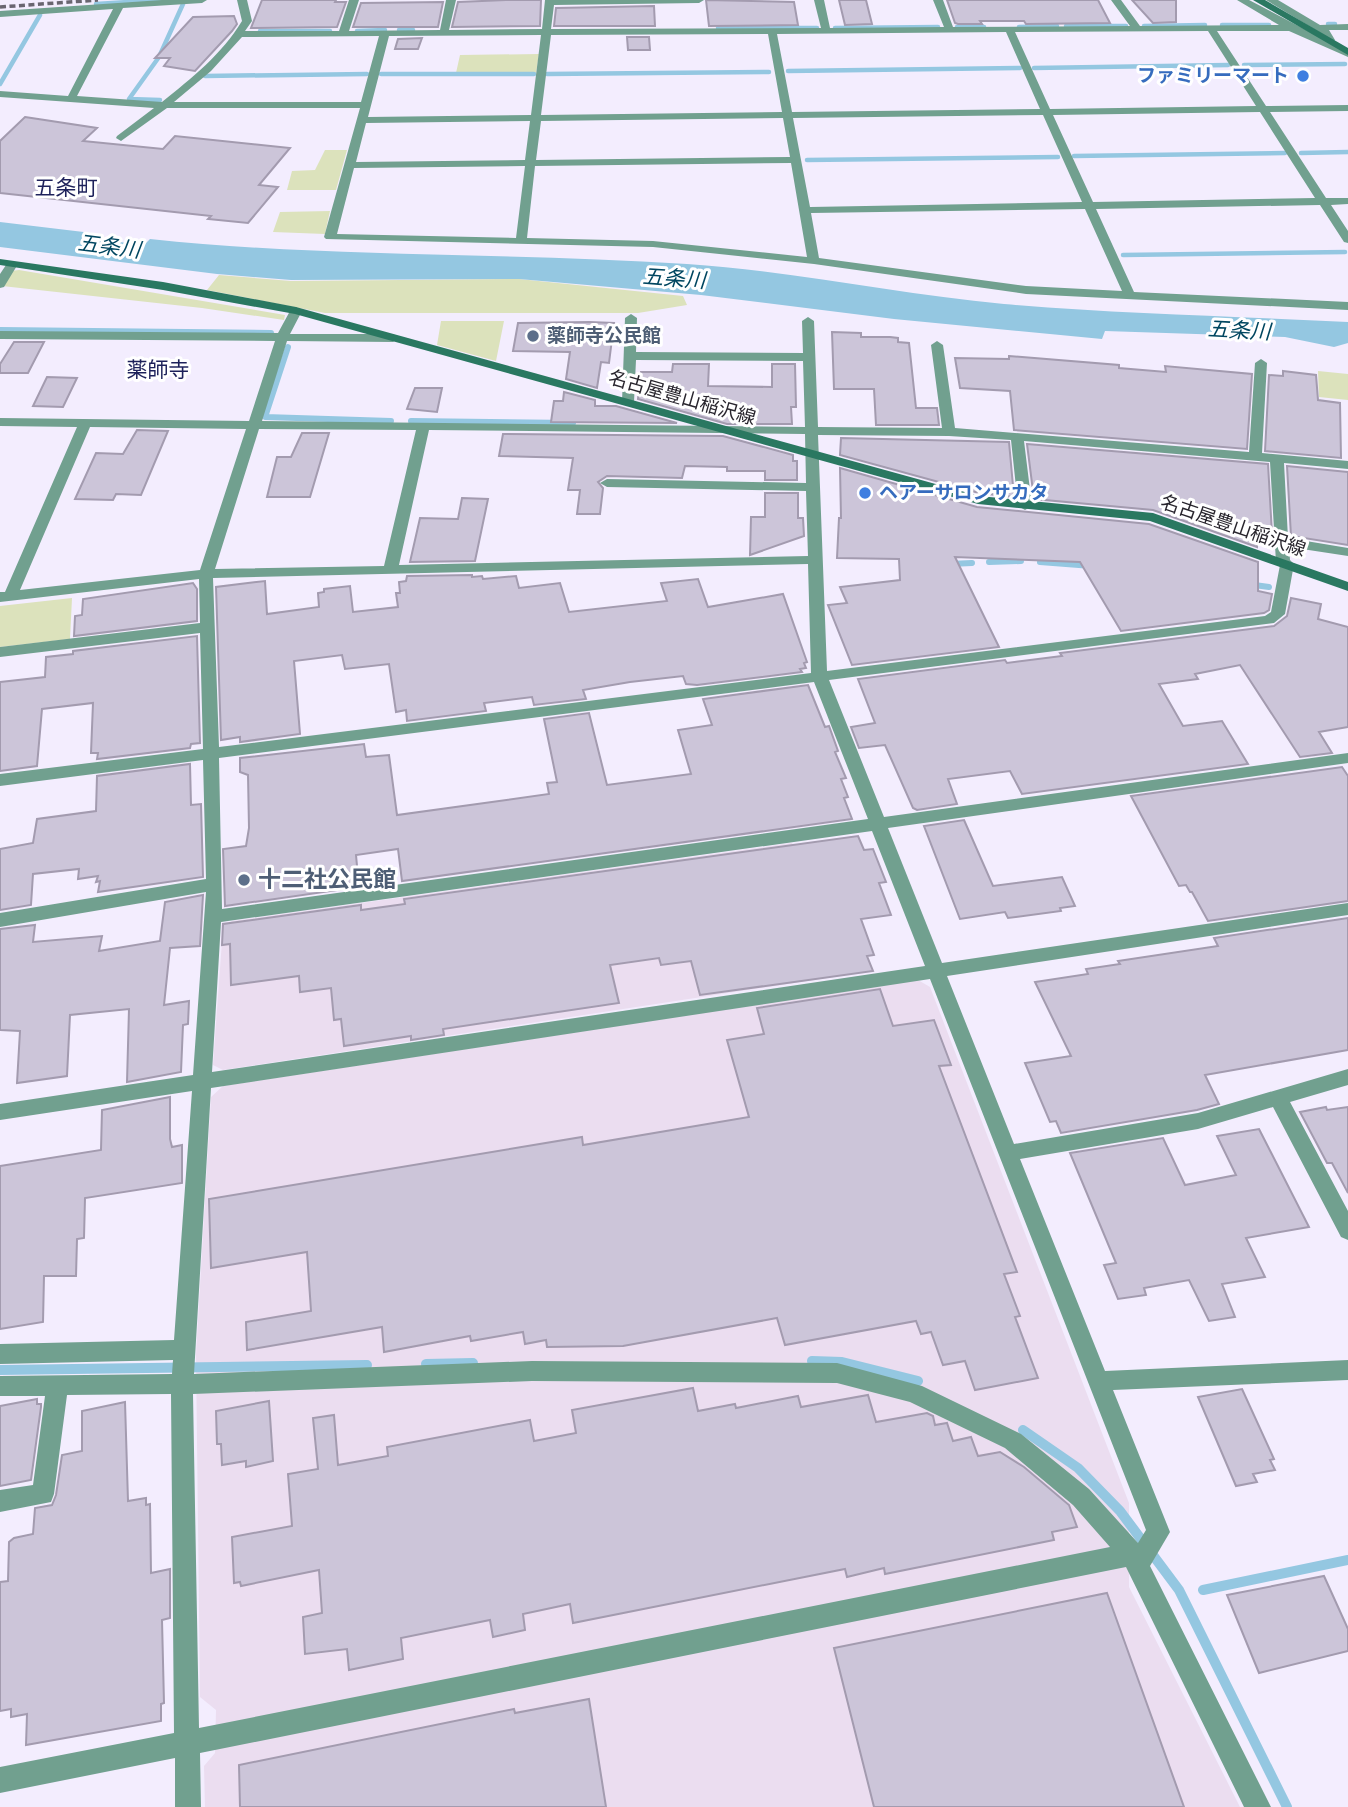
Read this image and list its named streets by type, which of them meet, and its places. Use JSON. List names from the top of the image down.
{
  "streets": {
    "main road": ["名古屋豊山稲沢線"]
  },
  "districts": ["五条町", "薬師寺"],
  "water": ["五条川"],
  "places": [
    "ファミリーマート",
    "薬師寺公民館",
    "ヘアーサロンサカタ",
    "十二社公民館"
  ]
}
